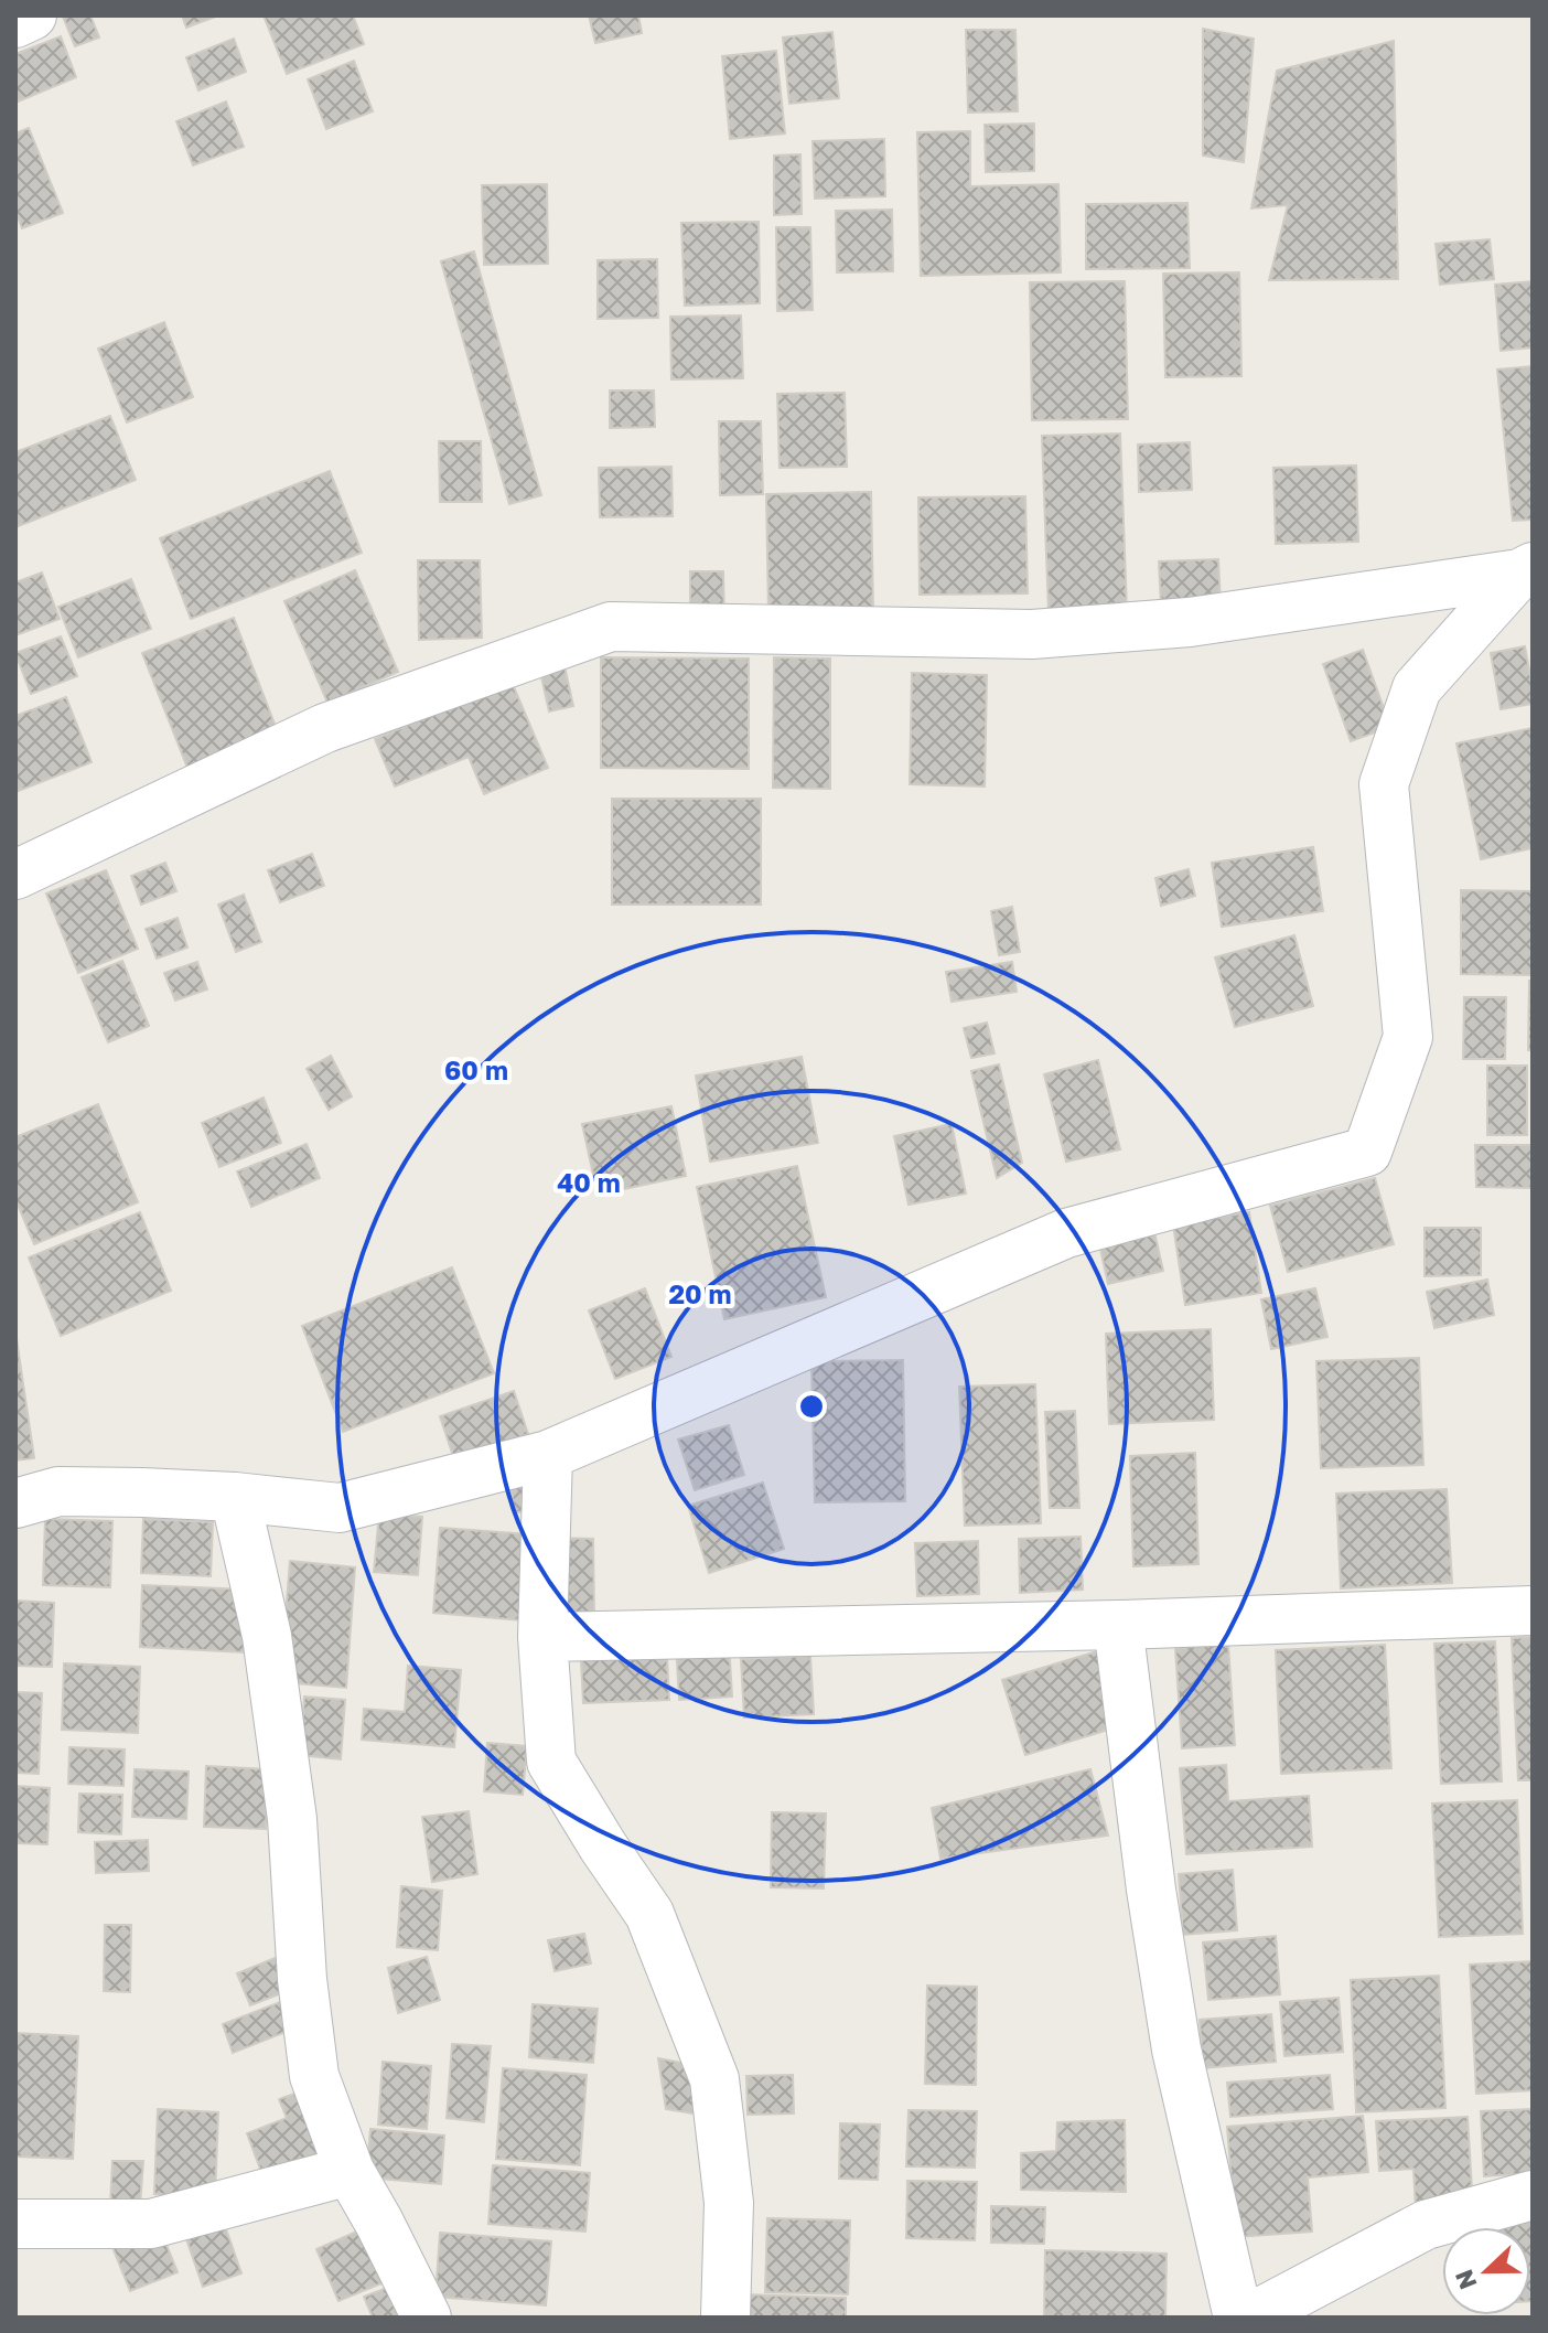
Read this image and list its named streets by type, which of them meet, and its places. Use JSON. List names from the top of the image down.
{
  "north": "left",
  "rings": ["60 m", "40 m", "20 m"]
}
